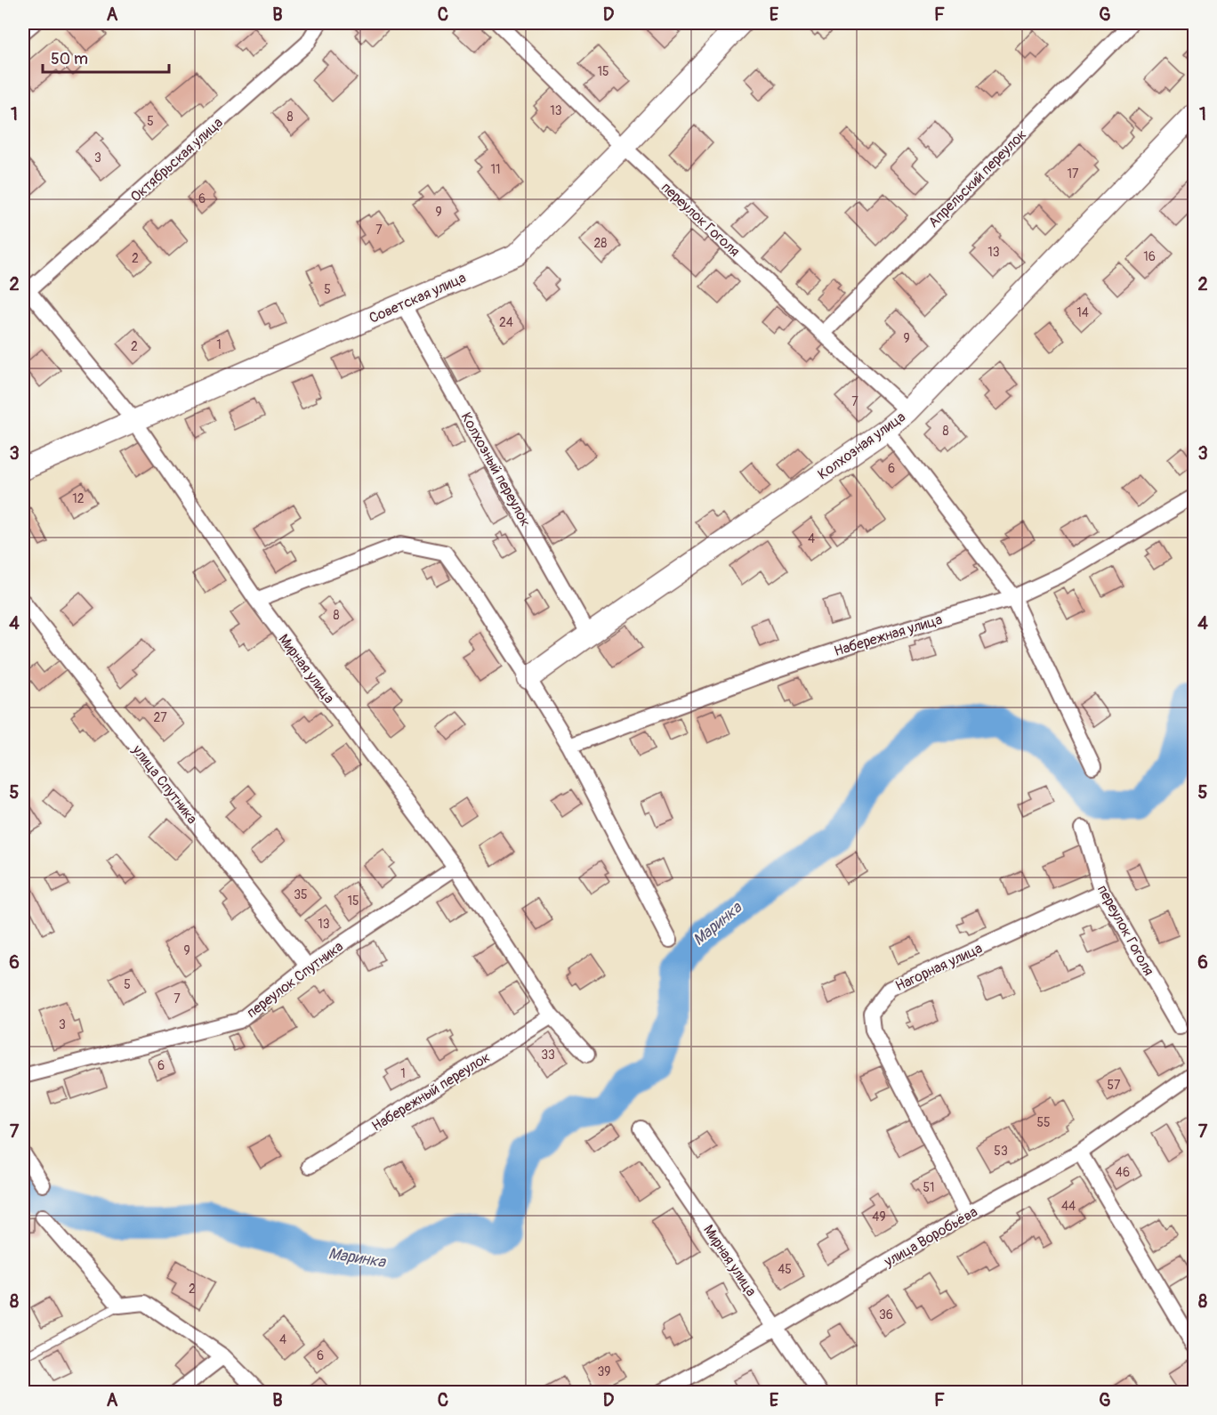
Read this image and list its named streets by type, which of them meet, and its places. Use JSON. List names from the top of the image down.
{
  "streets": {
    "street": [
      "Октябрьская улица",
      "Апрельский переулок",
      "переулок Гоголя",
      "Советская улица",
      "Колхозная улица",
      "Колхозный переулок",
      "Набережная улица",
      "Мирная улица",
      "улица Спутника",
      "Нагорная улица",
      "переулок Спутника",
      "Набережный переулок",
      "улица Воробьёва"
    ]
  },
  "crossings": [
    ["Октябрьская улица", "Мирная улица"],
    ["Апрельский переулок", "переулок Гоголя"],
    ["переулок Гоголя", "Советская улица"],
    ["переулок Гоголя", "Колхозная улица"],
    ["переулок Гоголя", "Нагорная улица"],
    ["Советская улица", "Колхозный переулок"],
    ["Советская улица", "Мирная улица"],
    ["Колхозная улица", "Колхозный переулок"],
    ["Мирная улица", "переулок Спутника"],
    ["Мирная улица", "Набережный переулок"],
    ["Мирная улица", "улица Воробьёва"],
    ["улица Спутника", "переулок Спутника"],
    ["Нагорная улица", "улица Воробьёва"]
  ],
  "water": ["Маринка"],
  "house_numbers": [
    "15",
    "13",
    "8",
    "5",
    "3",
    "11",
    "17",
    "6",
    "9",
    "7",
    "28",
    "13",
    "16",
    "2",
    "5",
    "14",
    "24",
    "9",
    "1",
    "2",
    "7",
    "8",
    "6",
    "12",
    "4",
    "8",
    "27",
    "35",
    "15",
    "13",
    "9",
    "5",
    "7",
    "3",
    "33",
    "6",
    "1",
    "57",
    "55",
    "53",
    "46",
    "51",
    "44",
    "49",
    "45",
    "2",
    "36",
    "4",
    "6",
    "39"
  ],
  "scale_bar": "50 m",
  "grid": {
    "columns": [
      "A",
      "B",
      "C",
      "D",
      "E",
      "F",
      "G"
    ],
    "rows": [
      "1",
      "2",
      "3",
      "4",
      "5",
      "6",
      "7",
      "8"
    ]
  }
}
